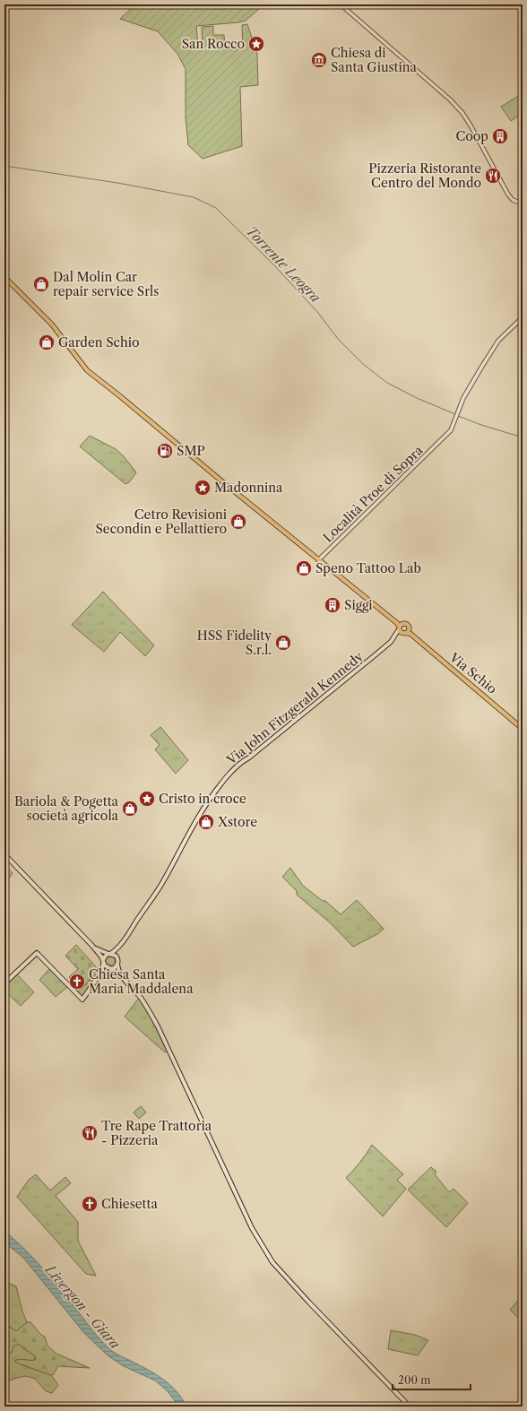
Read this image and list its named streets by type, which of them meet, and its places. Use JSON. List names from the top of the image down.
{
  "streets": {
    "main road": ["Via Schio", "Via John Fitzgerald Kennedy"],
    "street": ["Località Proe di Sopra"]
  },
  "crossings": [
    ["Località Proe di Sopra", "Via Schio"],
    ["Via Schio", "Via John Fitzgerald Kennedy"]
  ],
  "water": ["Torrente Leogra", "Livergon - Giara"],
  "places": {
    "place": ["San Rocco", "Madonnina", "Cristo in croce"],
    "museum": ["Chiesa di Santa Giustina"],
    "building": ["Coop", "Siggi"],
    "restaurant": ["Pizzeria Ristorante Centro del Mondo", "Tre Rape Trattoria - Pizzeria"],
    "shop": [
      "Dal Molin Car repair service Srls",
      "Garden Schio",
      "Cetro Revisioni Secondin e Pellattiero",
      "Speno Tattoo Lab",
      "HSS Fidelity S.r.l.",
      "Bariola & Pogetta società agricola",
      "Xstore"
    ],
    "fuel station": ["SMP"],
    "church": ["Chiesa Santa Maria Maddalena", "Chiesetta"]
  },
  "scale_bar": "200 m"
}
